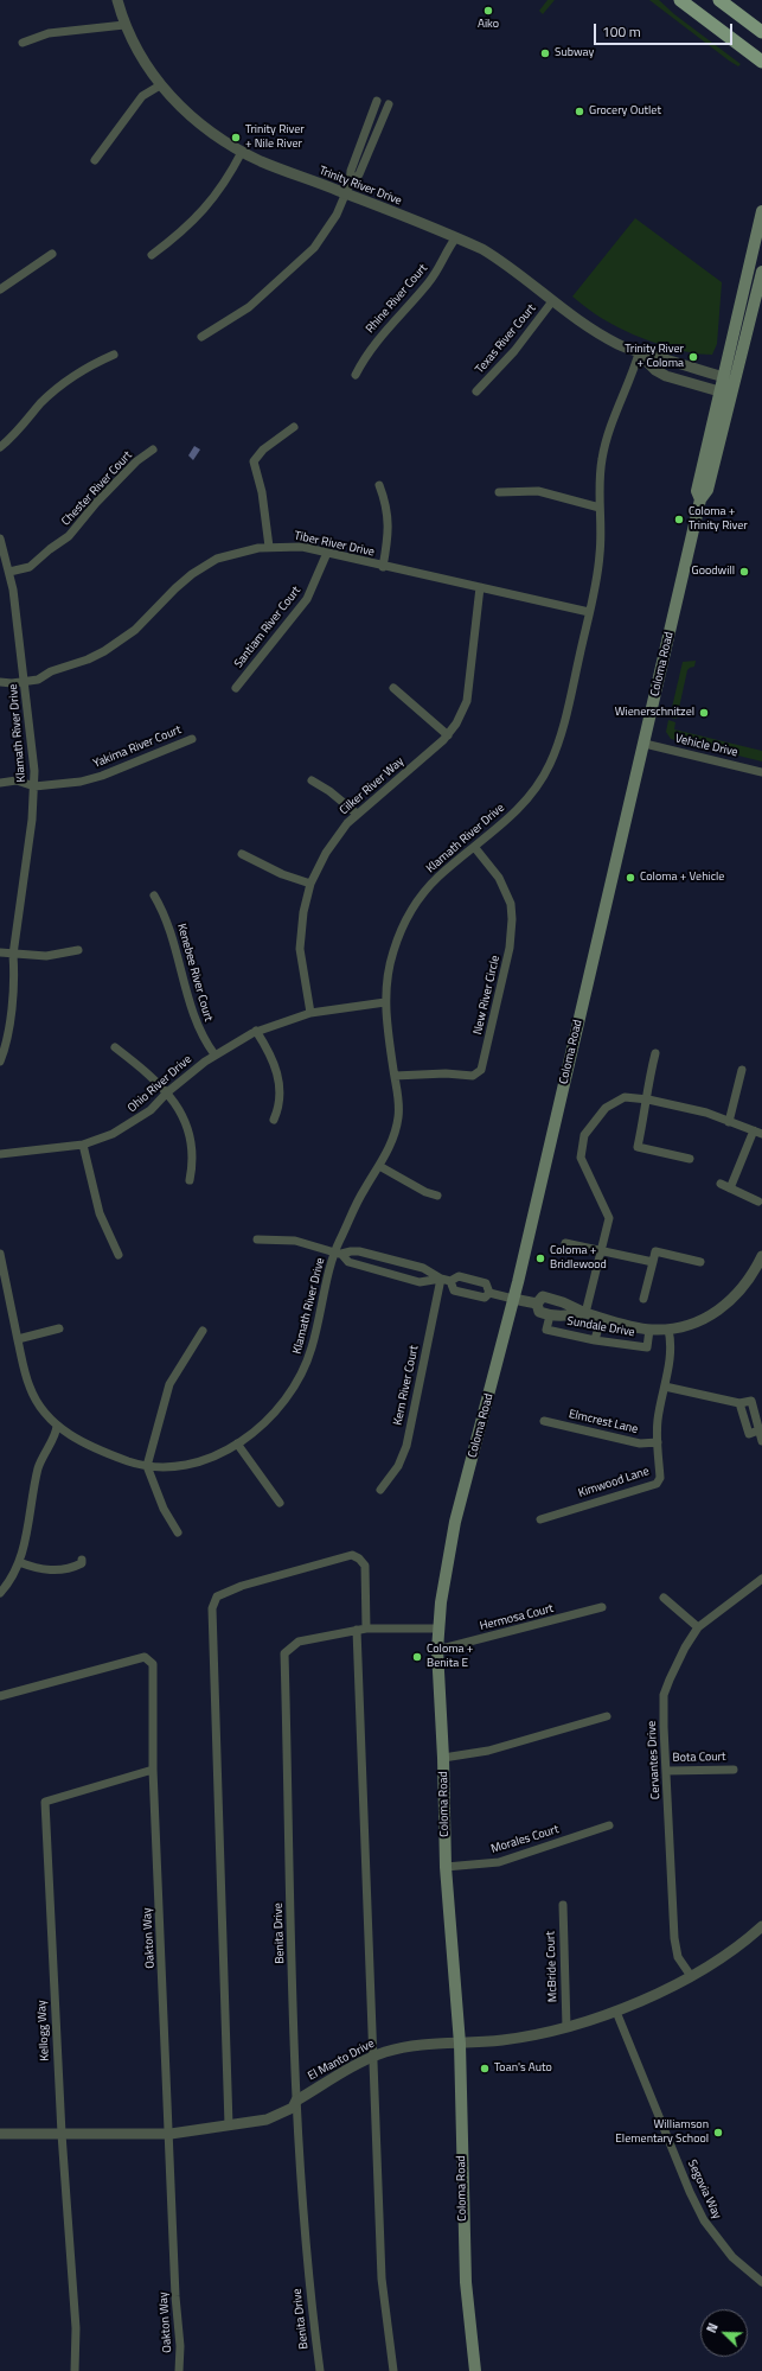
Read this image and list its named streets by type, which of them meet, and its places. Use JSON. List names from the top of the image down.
{
  "streets": {
    "main road": ["Coloma Road"],
    "street": [
      "Trinity River Drive",
      "Rhine River Court",
      "Texas River Court",
      "Chester River Court",
      "Tiber River Drive",
      "Santiam River Court",
      "Klamath River Drive",
      "Vehicle Drive",
      "Yakima River Court",
      "Cilker River Way",
      "Kenebee River Court",
      "New River Circle",
      "Ohio River Drive",
      "Sundale Drive",
      "Kern River Court",
      "Elmcrest Lane",
      "Kimwood Lane",
      "Hermosa Court",
      "Bota Court",
      "Cervantes Drive",
      "Morales Court",
      "Benita Drive",
      "Oakton Way",
      "McBride Court",
      "Kellogg Way",
      "El Manto Drive",
      "Segovia Way"
    ]
  },
  "crossings": [
    ["Trinity River Drive", "Rhine River Court"],
    ["Trinity River Drive", "Texas River Court"],
    ["Trinity River Drive", "Coloma Road"],
    ["Trinity River Drive", "Klamath River Drive"],
    ["Chester River Court", "Klamath River Drive"],
    ["Tiber River Drive", "Santiam River Court"],
    ["Tiber River Drive", "Klamath River Drive"],
    ["Tiber River Drive", "Cilker River Way"],
    ["Coloma Road", "Vehicle Drive"],
    ["Coloma Road", "Hermosa Court"],
    ["Coloma Road", "Morales Court"],
    ["Coloma Road", "Benita Drive"],
    ["Coloma Road", "El Manto Drive"],
    ["Klamath River Drive", "Yakima River Court"],
    ["Klamath River Drive", "New River Circle"],
    ["Klamath River Drive", "Ohio River Drive"],
    ["Cilker River Way", "Ohio River Drive"],
    ["Kenebee River Court", "Ohio River Drive"],
    ["Elmcrest Lane", "Kimwood Lane"],
    ["Bota Court", "Cervantes Drive"],
    ["Cervantes Drive", "El Manto Drive"],
    ["Benita Drive", "El Manto Drive"],
    ["Oakton Way", "Kellogg Way"],
    ["Oakton Way", "El Manto Drive"],
    ["McBride Court", "El Manto Drive"],
    ["Kellogg Way", "El Manto Drive"],
    ["El Manto Drive", "Segovia Way"]
  ],
  "places": [
    "Aiko",
    "Subway",
    "Grocery Outlet",
    "Trinity River + Nile River",
    "Trinity River + Coloma",
    "Coloma + Trinity River",
    "Goodwill",
    "Wienerschnitzel",
    "Coloma + Vehicle",
    "Coloma + Bridlewood",
    "Coloma + Benita E",
    "Toan's Auto",
    "Williamson Elementary School"
  ],
  "scale_bar": "100 m",
  "north": "top left"
}
